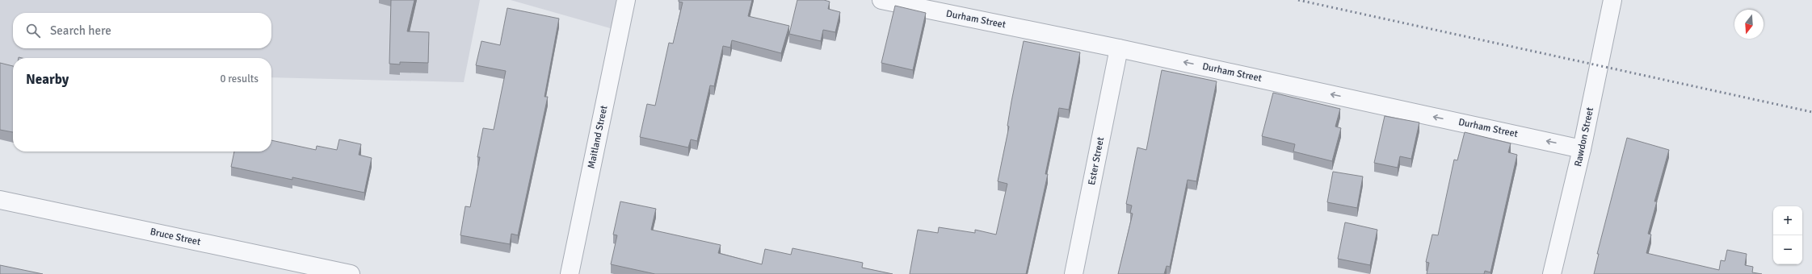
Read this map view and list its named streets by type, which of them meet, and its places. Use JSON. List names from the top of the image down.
{
  "streets": {
    "street": [
      "Durham Street",
      "Maitland Street",
      "Rawdon Street",
      "Ester Street",
      "Bruce Street"
    ]
  },
  "crossings": [
    ["Durham Street", "Rawdon Street"],
    ["Durham Street", "Ester Street"]
  ],
  "one_way": ["Durham Street"],
  "north": "bottom",
  "page": {
    "search": "Search here",
    "heading": ["Nearby", "0 results"],
    "map_buttons": ["+", "−"]
  }
}
